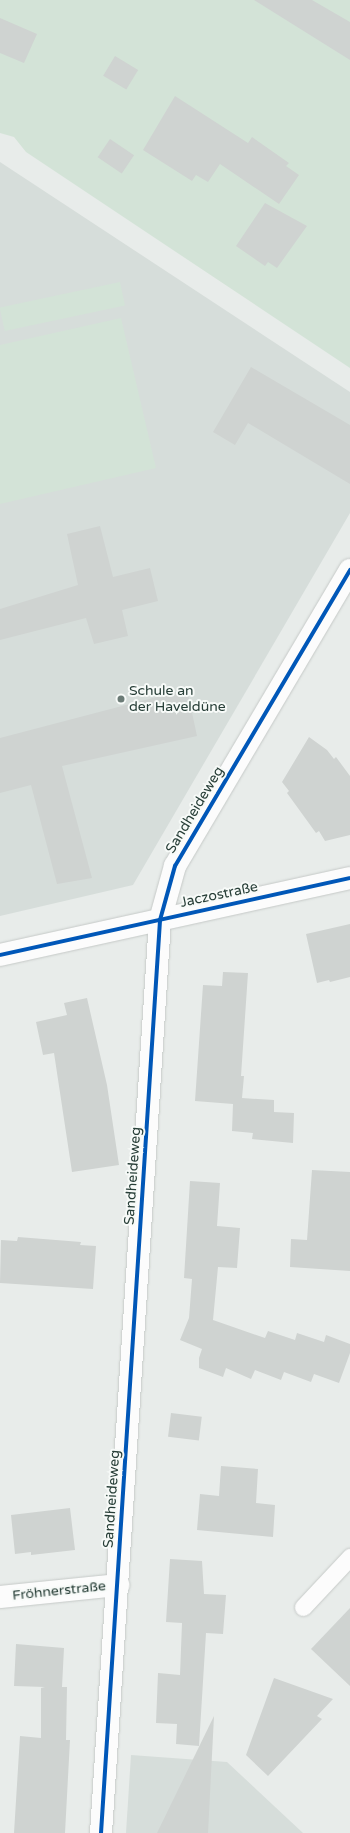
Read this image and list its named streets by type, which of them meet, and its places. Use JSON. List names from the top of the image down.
{
  "streets": {
    "street": ["Sandheideweg", "Jaczostraße", "Fröhnerstraße"]
  },
  "crossings": [
    ["Sandheideweg", "Jaczostraße"],
    ["Sandheideweg", "Fröhnerstraße"]
  ],
  "places": ["Schule an der Haveldüne"]
}
